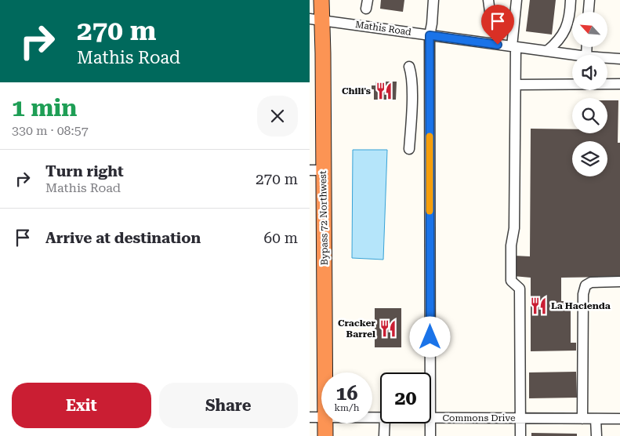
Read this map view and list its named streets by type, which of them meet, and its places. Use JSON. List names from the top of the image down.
{
  "streets": {
    "highway": ["Bypass 72 Northwest"],
    "street": ["Mathis Road", "Commons Drive"]
  },
  "crossings": [
    ["Mathis Road", "Bypass 72 Northwest"]
  ],
  "places": {
    "restaurant": ["Chili's", "La Hacienda", "Cracker Barrel"]
  },
  "north": "top left",
  "page": {
    "turn": ["270 m", "Mathis Road"],
    "heading": ["1 min", "330 m · 08:57"],
    "list": [
      {
        "name": "Turn right",
        "note": "Mathis Road",
        "value": "270 m"
      },
      {
        "name": "Arrive at destination",
        "value": "60 m"
      }
    ],
    "speed": "16 km/h",
    "limit": "20",
    "buttons": ["Exit", "Share"]
  }
}
